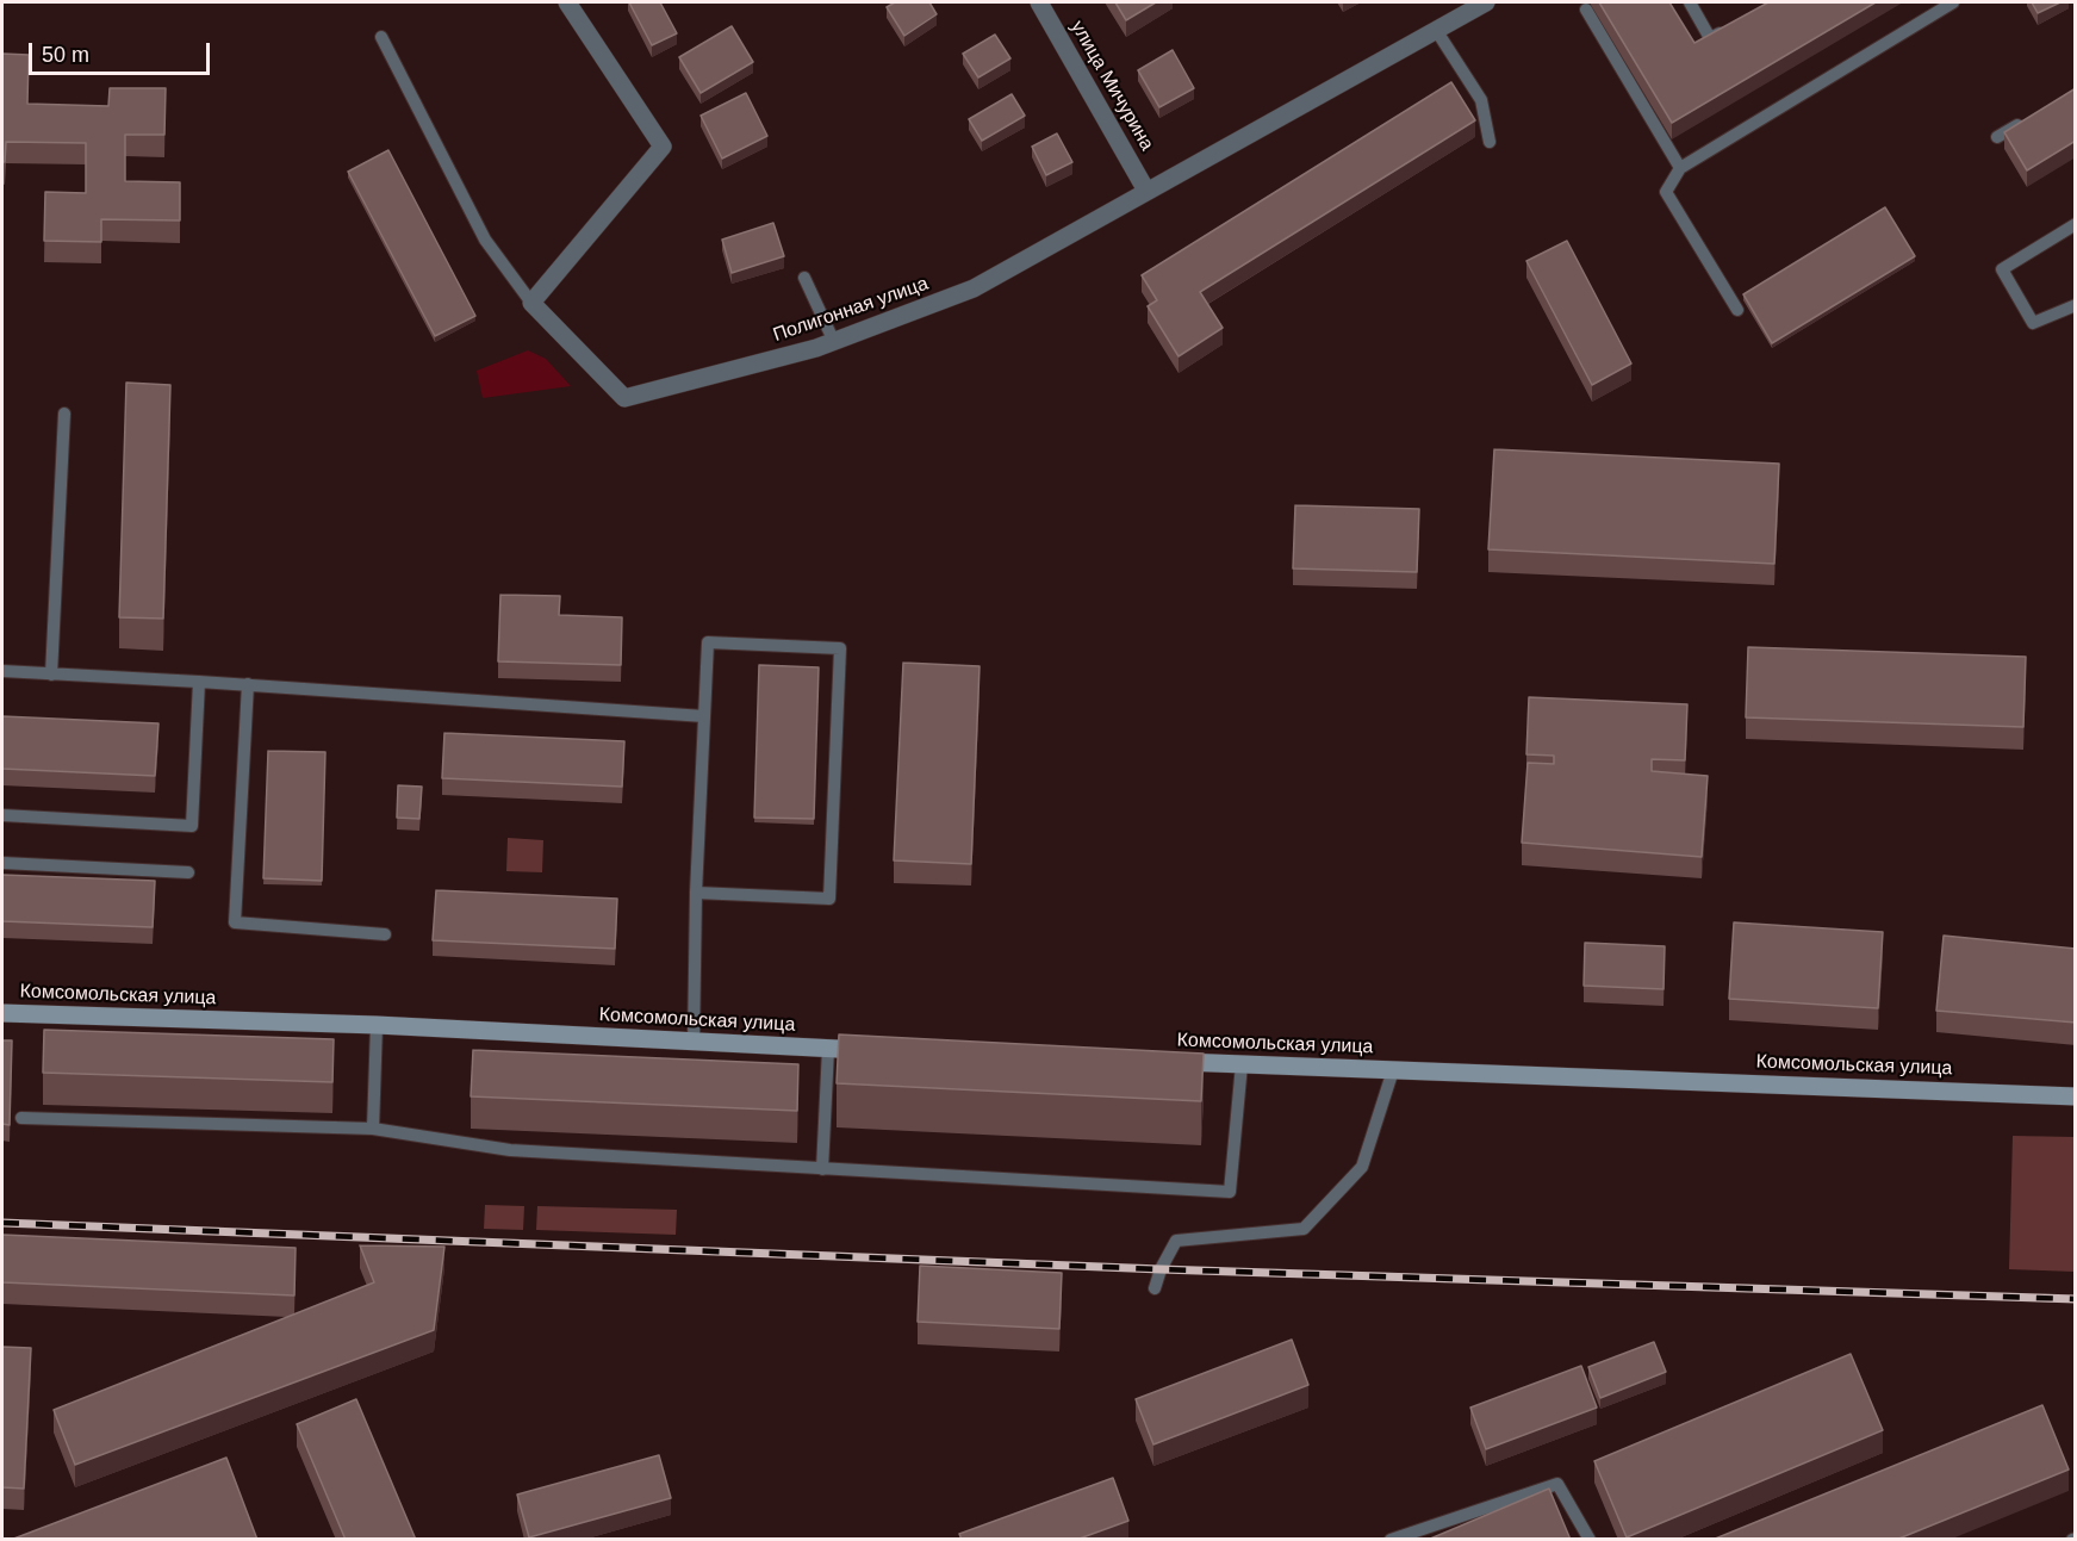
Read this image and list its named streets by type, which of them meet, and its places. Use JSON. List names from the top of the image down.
{
  "streets": {
    "street": ["улица Мичурина", "Полигонная улица", "Комсомольская улица"]
  },
  "crossings": [
    ["улица Мичурина", "Полигонная улица"]
  ],
  "scale_bar": "50 m"
}
